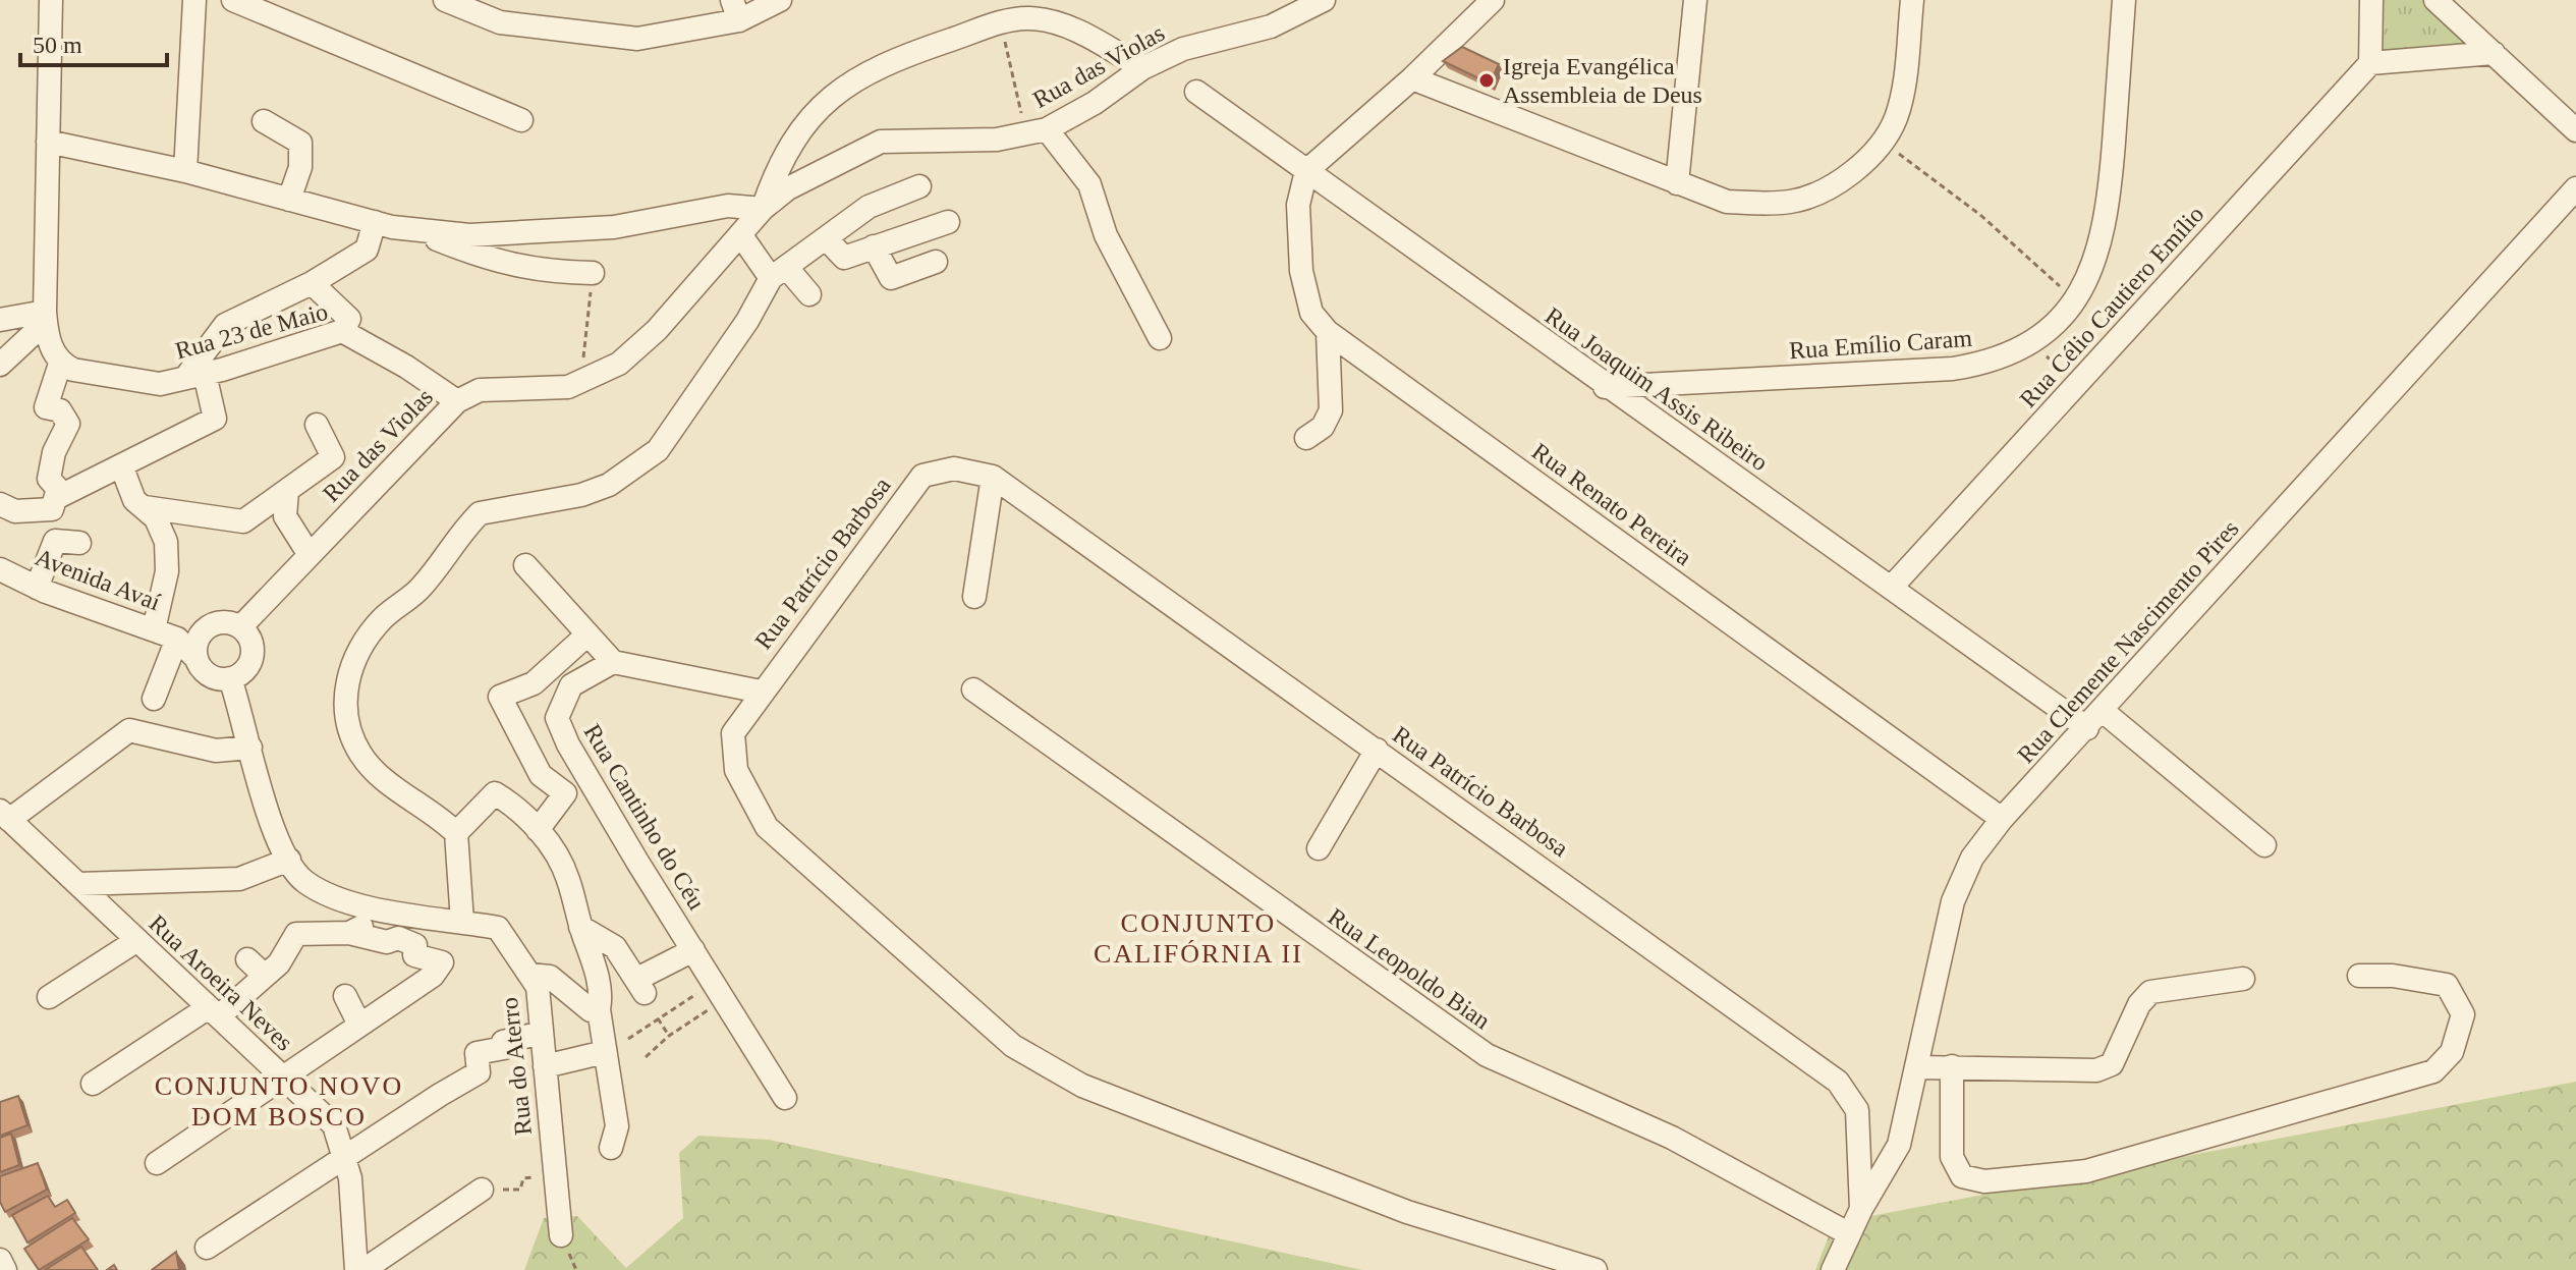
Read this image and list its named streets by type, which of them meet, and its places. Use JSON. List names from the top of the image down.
{
  "streets": {
    "street": [
      "Rua das Violas",
      "Rua Célio Cautiero Emílio",
      "Rua 23 de Maio",
      "Rua Emílio Caram",
      "Rua Joaquim Assis Ribeiro",
      "Rua Renato Pereira",
      "Rua Patrício Barbosa",
      "Avenida Avaí",
      "Rua Clemente Nascimento Pires",
      "Rua Cantinho do Céu",
      "Rua Leopoldo Bian",
      "Rua Aroeira Neves",
      "Rua do Aterro"
    ]
  },
  "crossings": [
    ["Rua das Violas", "Rua 23 de Maio"],
    ["Rua das Violas", "Avenida Avaí"],
    ["Rua das Violas", "Rua do Aterro"],
    ["Rua Célio Cautiero Emílio", "Rua Joaquim Assis Ribeiro"],
    ["Rua Emílio Caram", "Rua Joaquim Assis Ribeiro"],
    ["Rua Joaquim Assis Ribeiro", "Rua Renato Pereira"],
    ["Rua Joaquim Assis Ribeiro", "Rua Clemente Nascimento Pires"],
    ["Rua Renato Pereira", "Rua Clemente Nascimento Pires"],
    ["Rua Patrício Barbosa", "Rua Clemente Nascimento Pires"],
    ["Avenida Avaí", "Rua do Aterro"]
  ],
  "districts": ["CONJUNTO CALIFÓRNIA II", "CONJUNTO NOVO DOM BOSCO"],
  "places": ["Igreja Evangélica Assembleia de Deus"],
  "scale_bar": "50 m"
}
